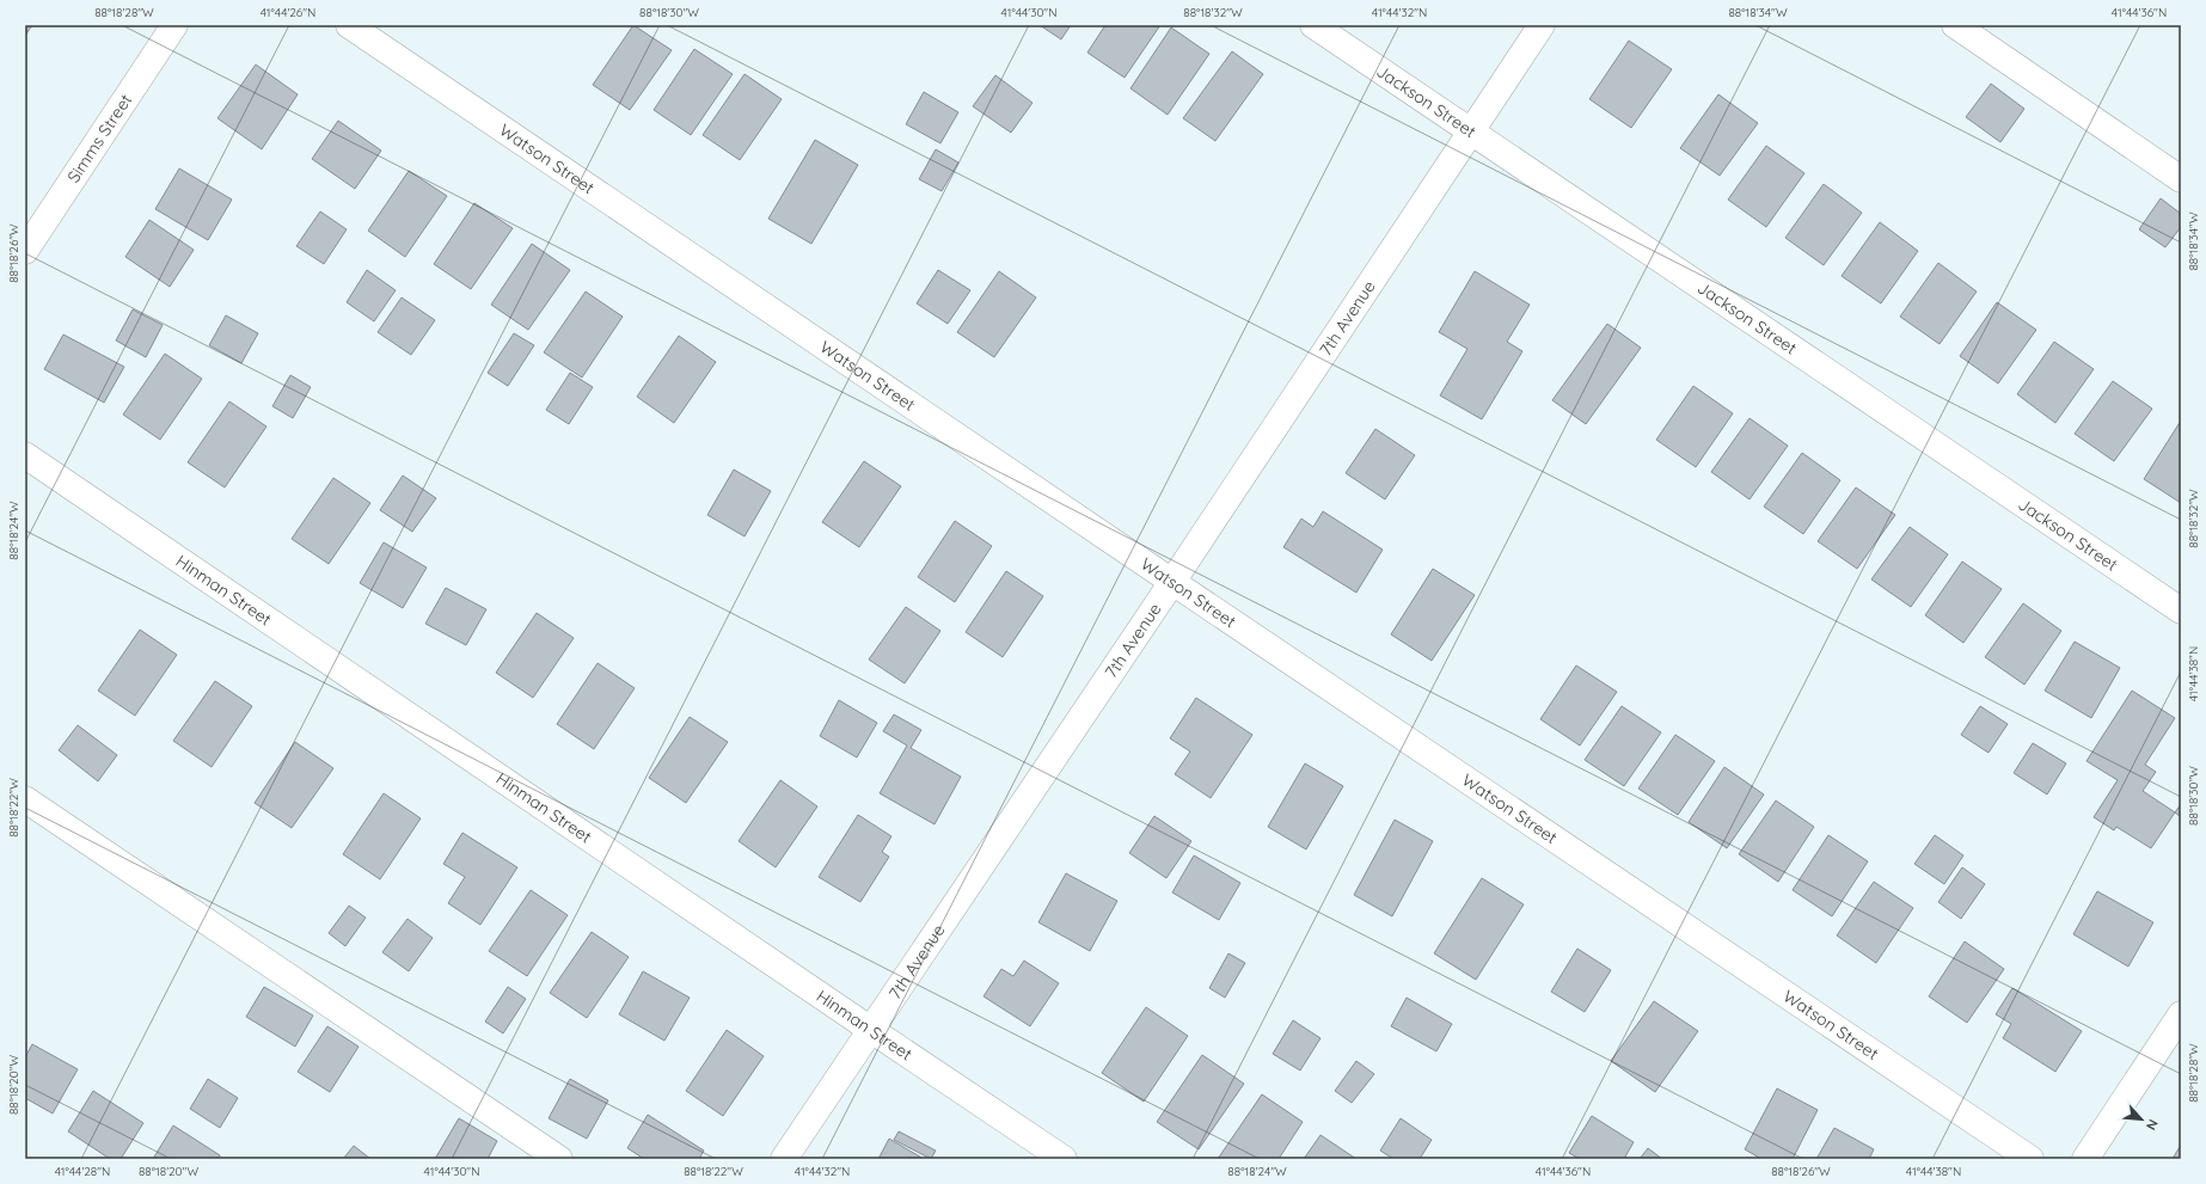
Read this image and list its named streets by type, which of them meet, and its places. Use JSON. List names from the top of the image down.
{
  "streets": {
    "street": [
      "Jackson Street",
      "Simms Street",
      "Watson Street",
      "7th Avenue",
      "Hinman Street"
    ]
  },
  "crossings": [
    ["Jackson Street", "7th Avenue"],
    ["Watson Street", "7th Avenue"],
    ["7th Avenue", "Hinman Street"]
  ],
  "north": "bottom right",
  "coordinates": [
    "88°18'28\"W",
    "41°44'26\"N",
    "88°18'30\"W",
    "41°44'30\"N",
    "88°18'32\"W",
    "41°44'32\"N",
    "88°18'34\"W",
    "41°44'36\"N",
    "88°18'26\"W",
    "88°18'24\"W",
    "41°44'38\"N",
    "88°18'22\"W",
    "88°18'20\"W",
    "41°44'28\"N"
  ]
}
